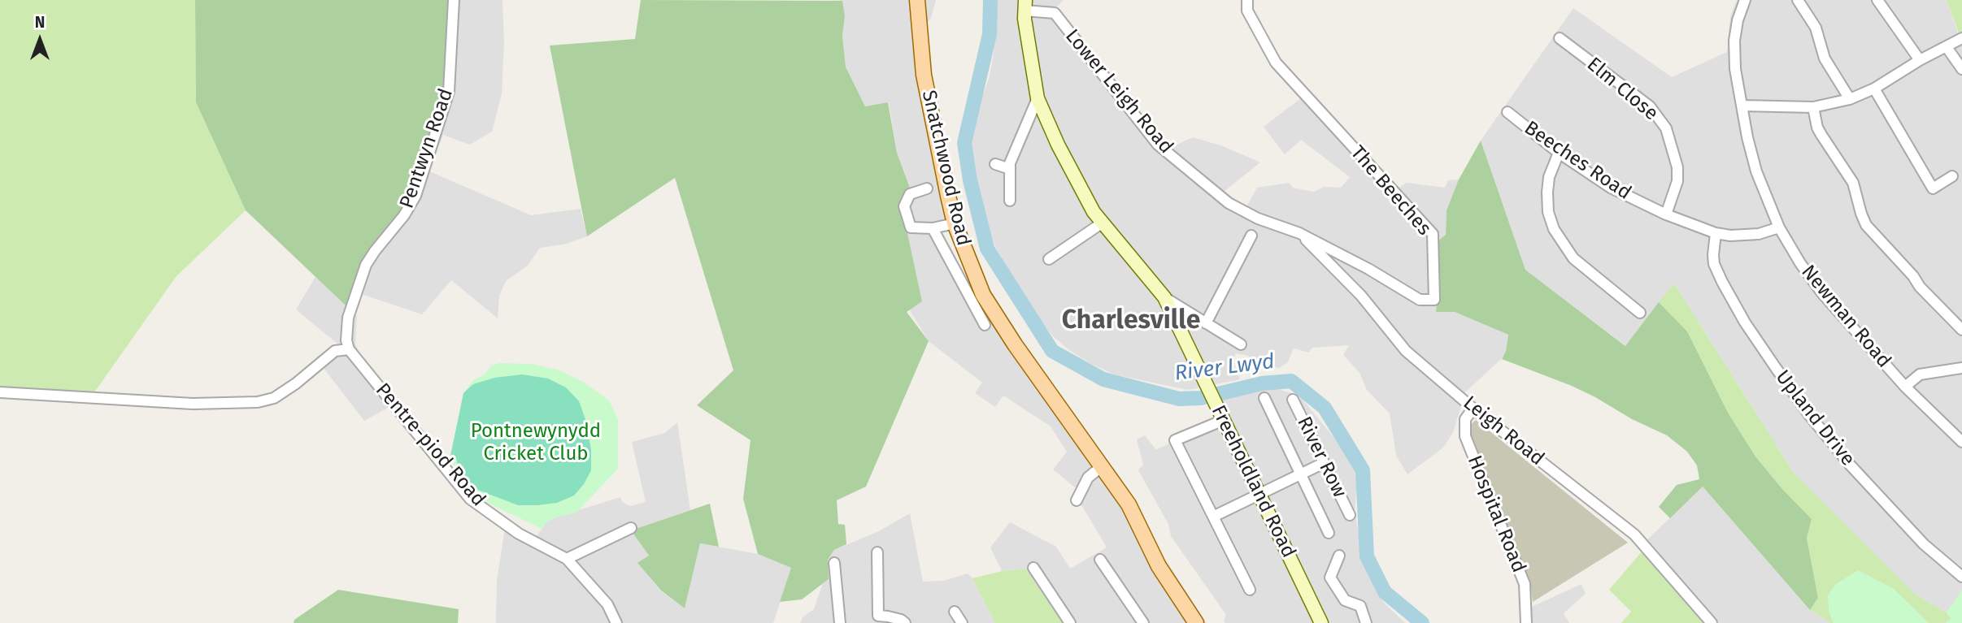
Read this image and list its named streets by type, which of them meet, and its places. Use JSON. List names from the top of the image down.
{
  "streets": {
    "main road": ["Snatchwood Road", "Freeholdland Road"],
    "street": [
      "Elm Close",
      "Lower Leigh Road",
      "Pentwyn Road",
      "Beeches Road",
      "The Beeches",
      "Newman Road",
      "Upland Drive",
      "Leigh Road",
      "Pentre-piod Road",
      "River Row",
      "Hospital Road"
    ]
  },
  "crossings": [
    ["Elm Close", "Beeches Road"],
    ["Lower Leigh Road", "The Beeches"],
    ["Lower Leigh Road", "Leigh Road"],
    ["Lower Leigh Road", "Freeholdland Road"],
    ["Pentwyn Road", "Pentre-piod Road"],
    ["Beeches Road", "Newman Road"],
    ["Beeches Road", "Upland Drive"],
    ["The Beeches", "Leigh Road"],
    ["Leigh Road", "Hospital Road"]
  ],
  "districts": ["Charlesville"],
  "water": ["River Lwyd"],
  "parks": ["Pontnewynydd Cricket Club"],
  "north": "top"
}
